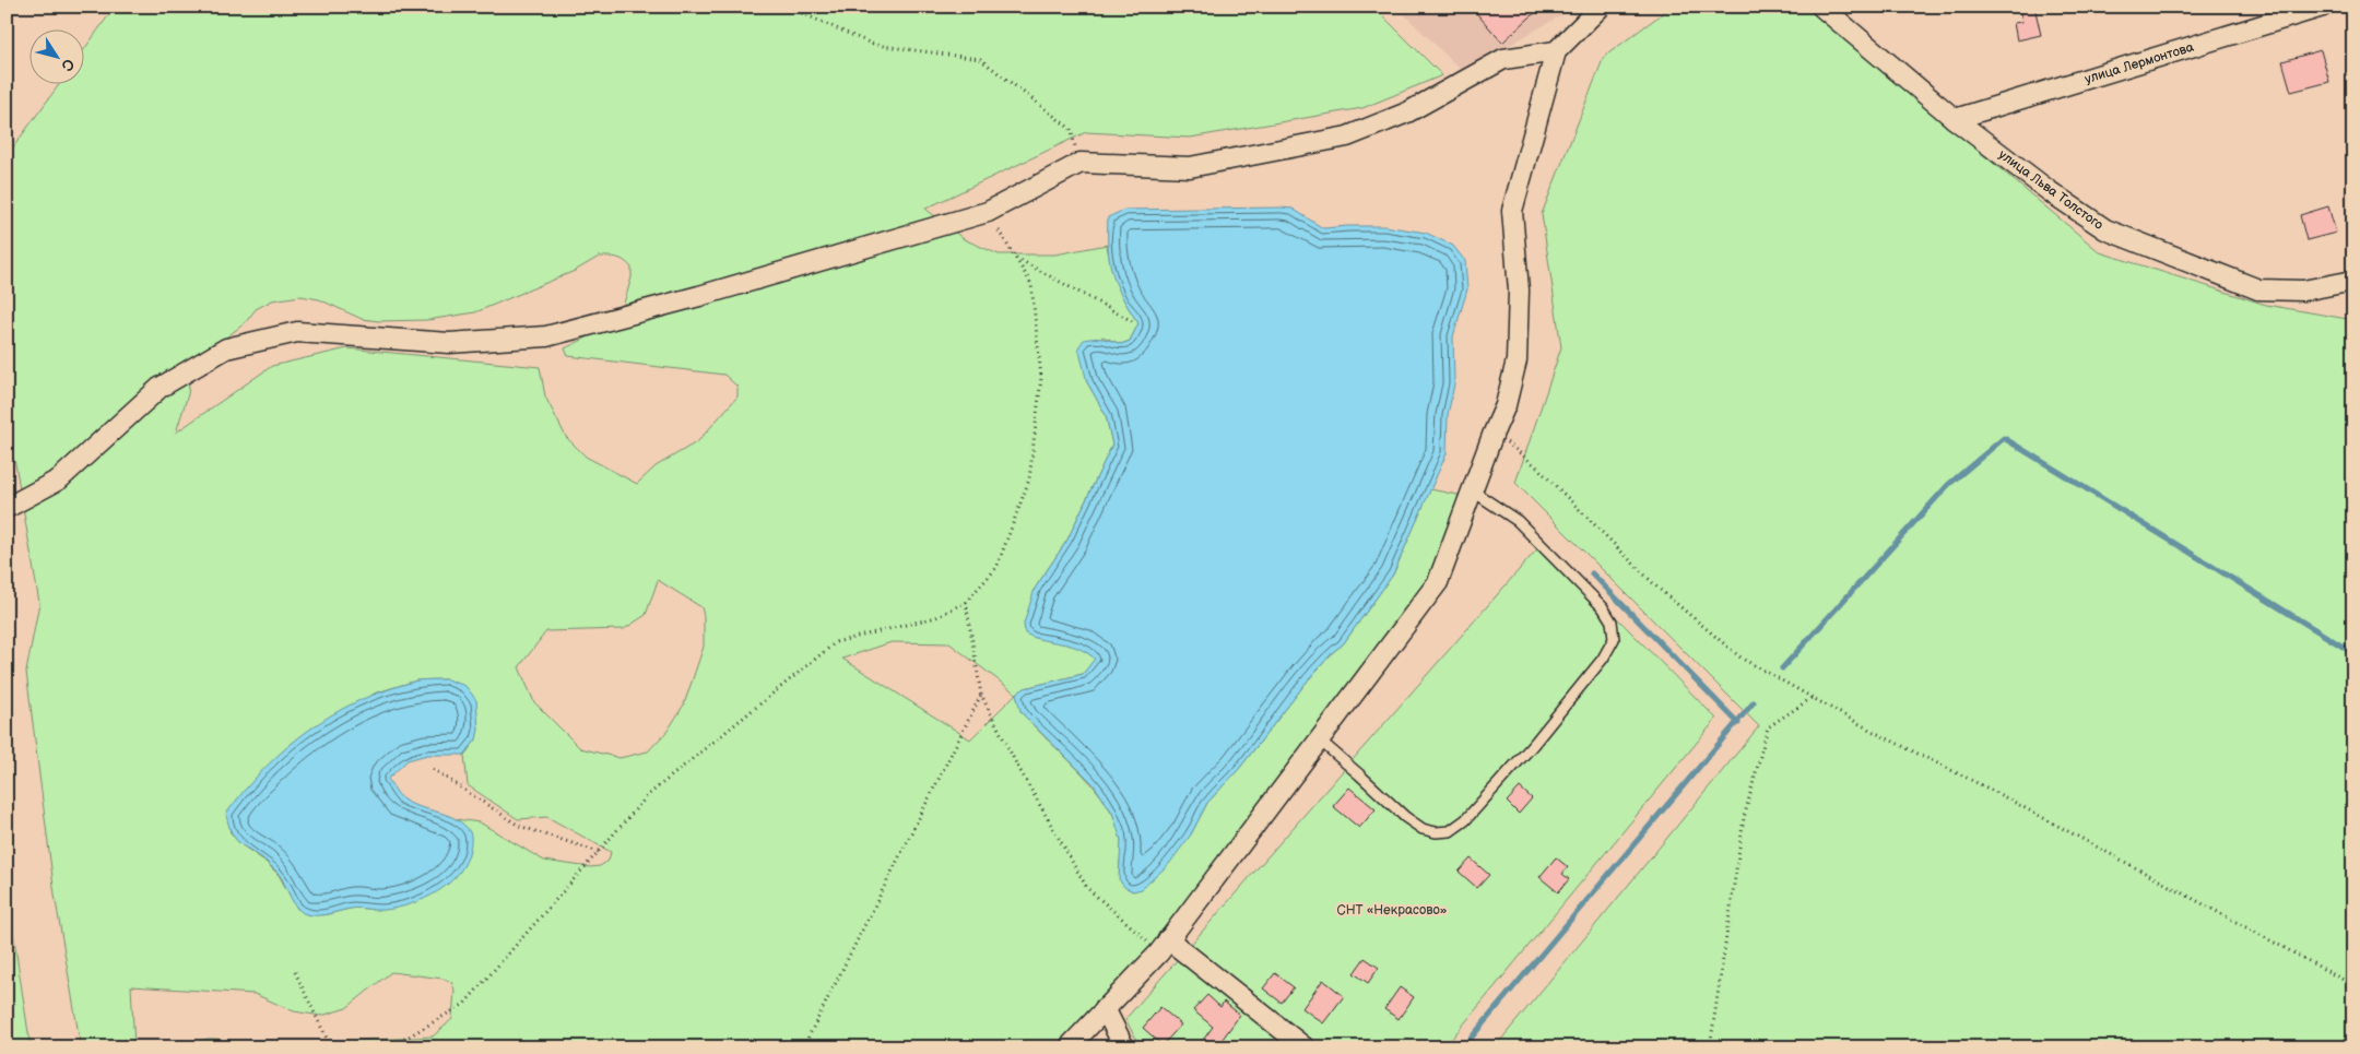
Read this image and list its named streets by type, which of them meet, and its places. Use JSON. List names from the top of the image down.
{
  "streets": {
    "street": ["улица Лермонтова", "улица Льва Толстого"]
  },
  "crossings": [
    ["улица Лермонтова", "улица Льва Толстого"]
  ],
  "parks": ["СНТ «Некрасово»"],
  "north": "bottom right"
}
